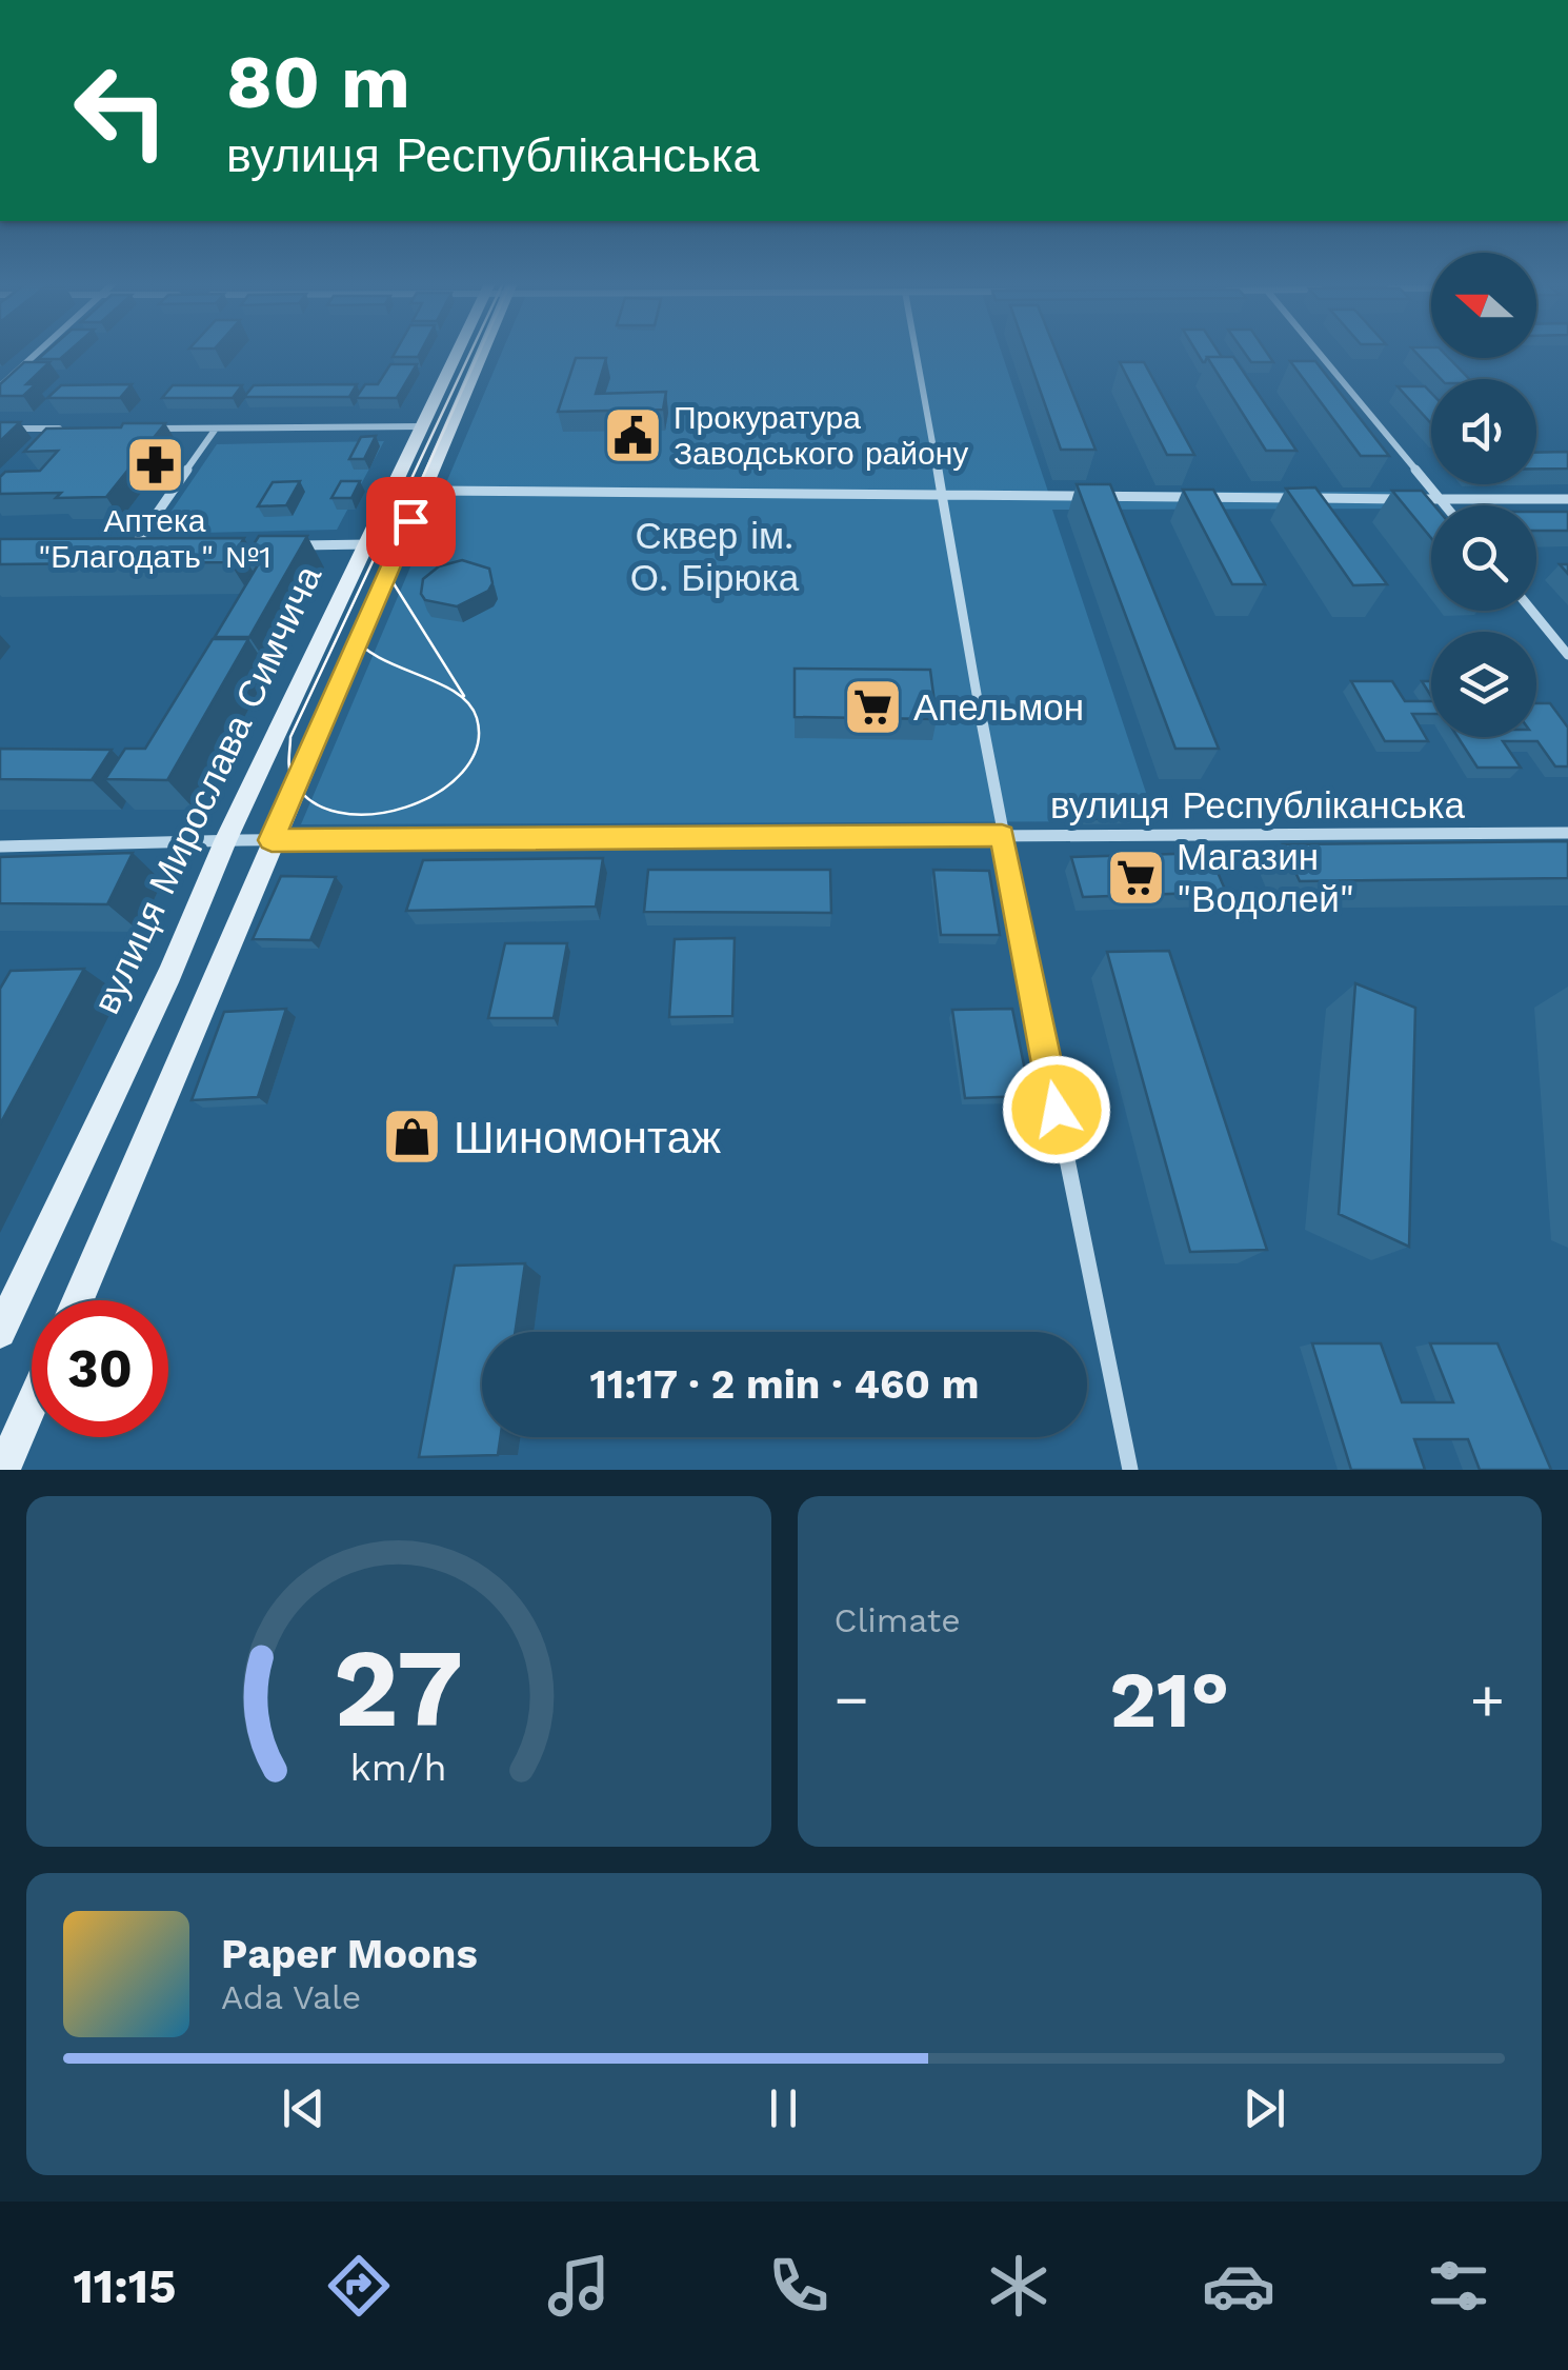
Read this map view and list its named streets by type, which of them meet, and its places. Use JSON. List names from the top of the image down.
{
  "streets": {
    "street": ["вулиця Мирослава Симчича", "вулиця Республіканська"]
  },
  "crossings": [
    ["вулиця Мирослава Симчича", "вулиця Республіканська"]
  ],
  "parks": ["Сквер ім. О. Бірюка"],
  "places": {
    "public building": ["Прокуратура Заводського району"],
    "pharmacy": ["Аптека \"Благодать\" №1"],
    "supermarket": ["Апельмон", "Магазин \"Водолей\""],
    "shop": ["Шиномонтаж"]
  },
  "north": "left",
  "page": {
    "turn": ["80 m", "вулиця Республіканська"],
    "limit": "30",
    "trip": "11:17 · 2 min · 460 m",
    "tile": "Climate",
    "heat": ["−", "21°", "+"],
    "song": ["Paper Moons", "Ada Vale"],
    "tabs": "11:15",
    "gauge": ["27", "km/h"]
  }
}
